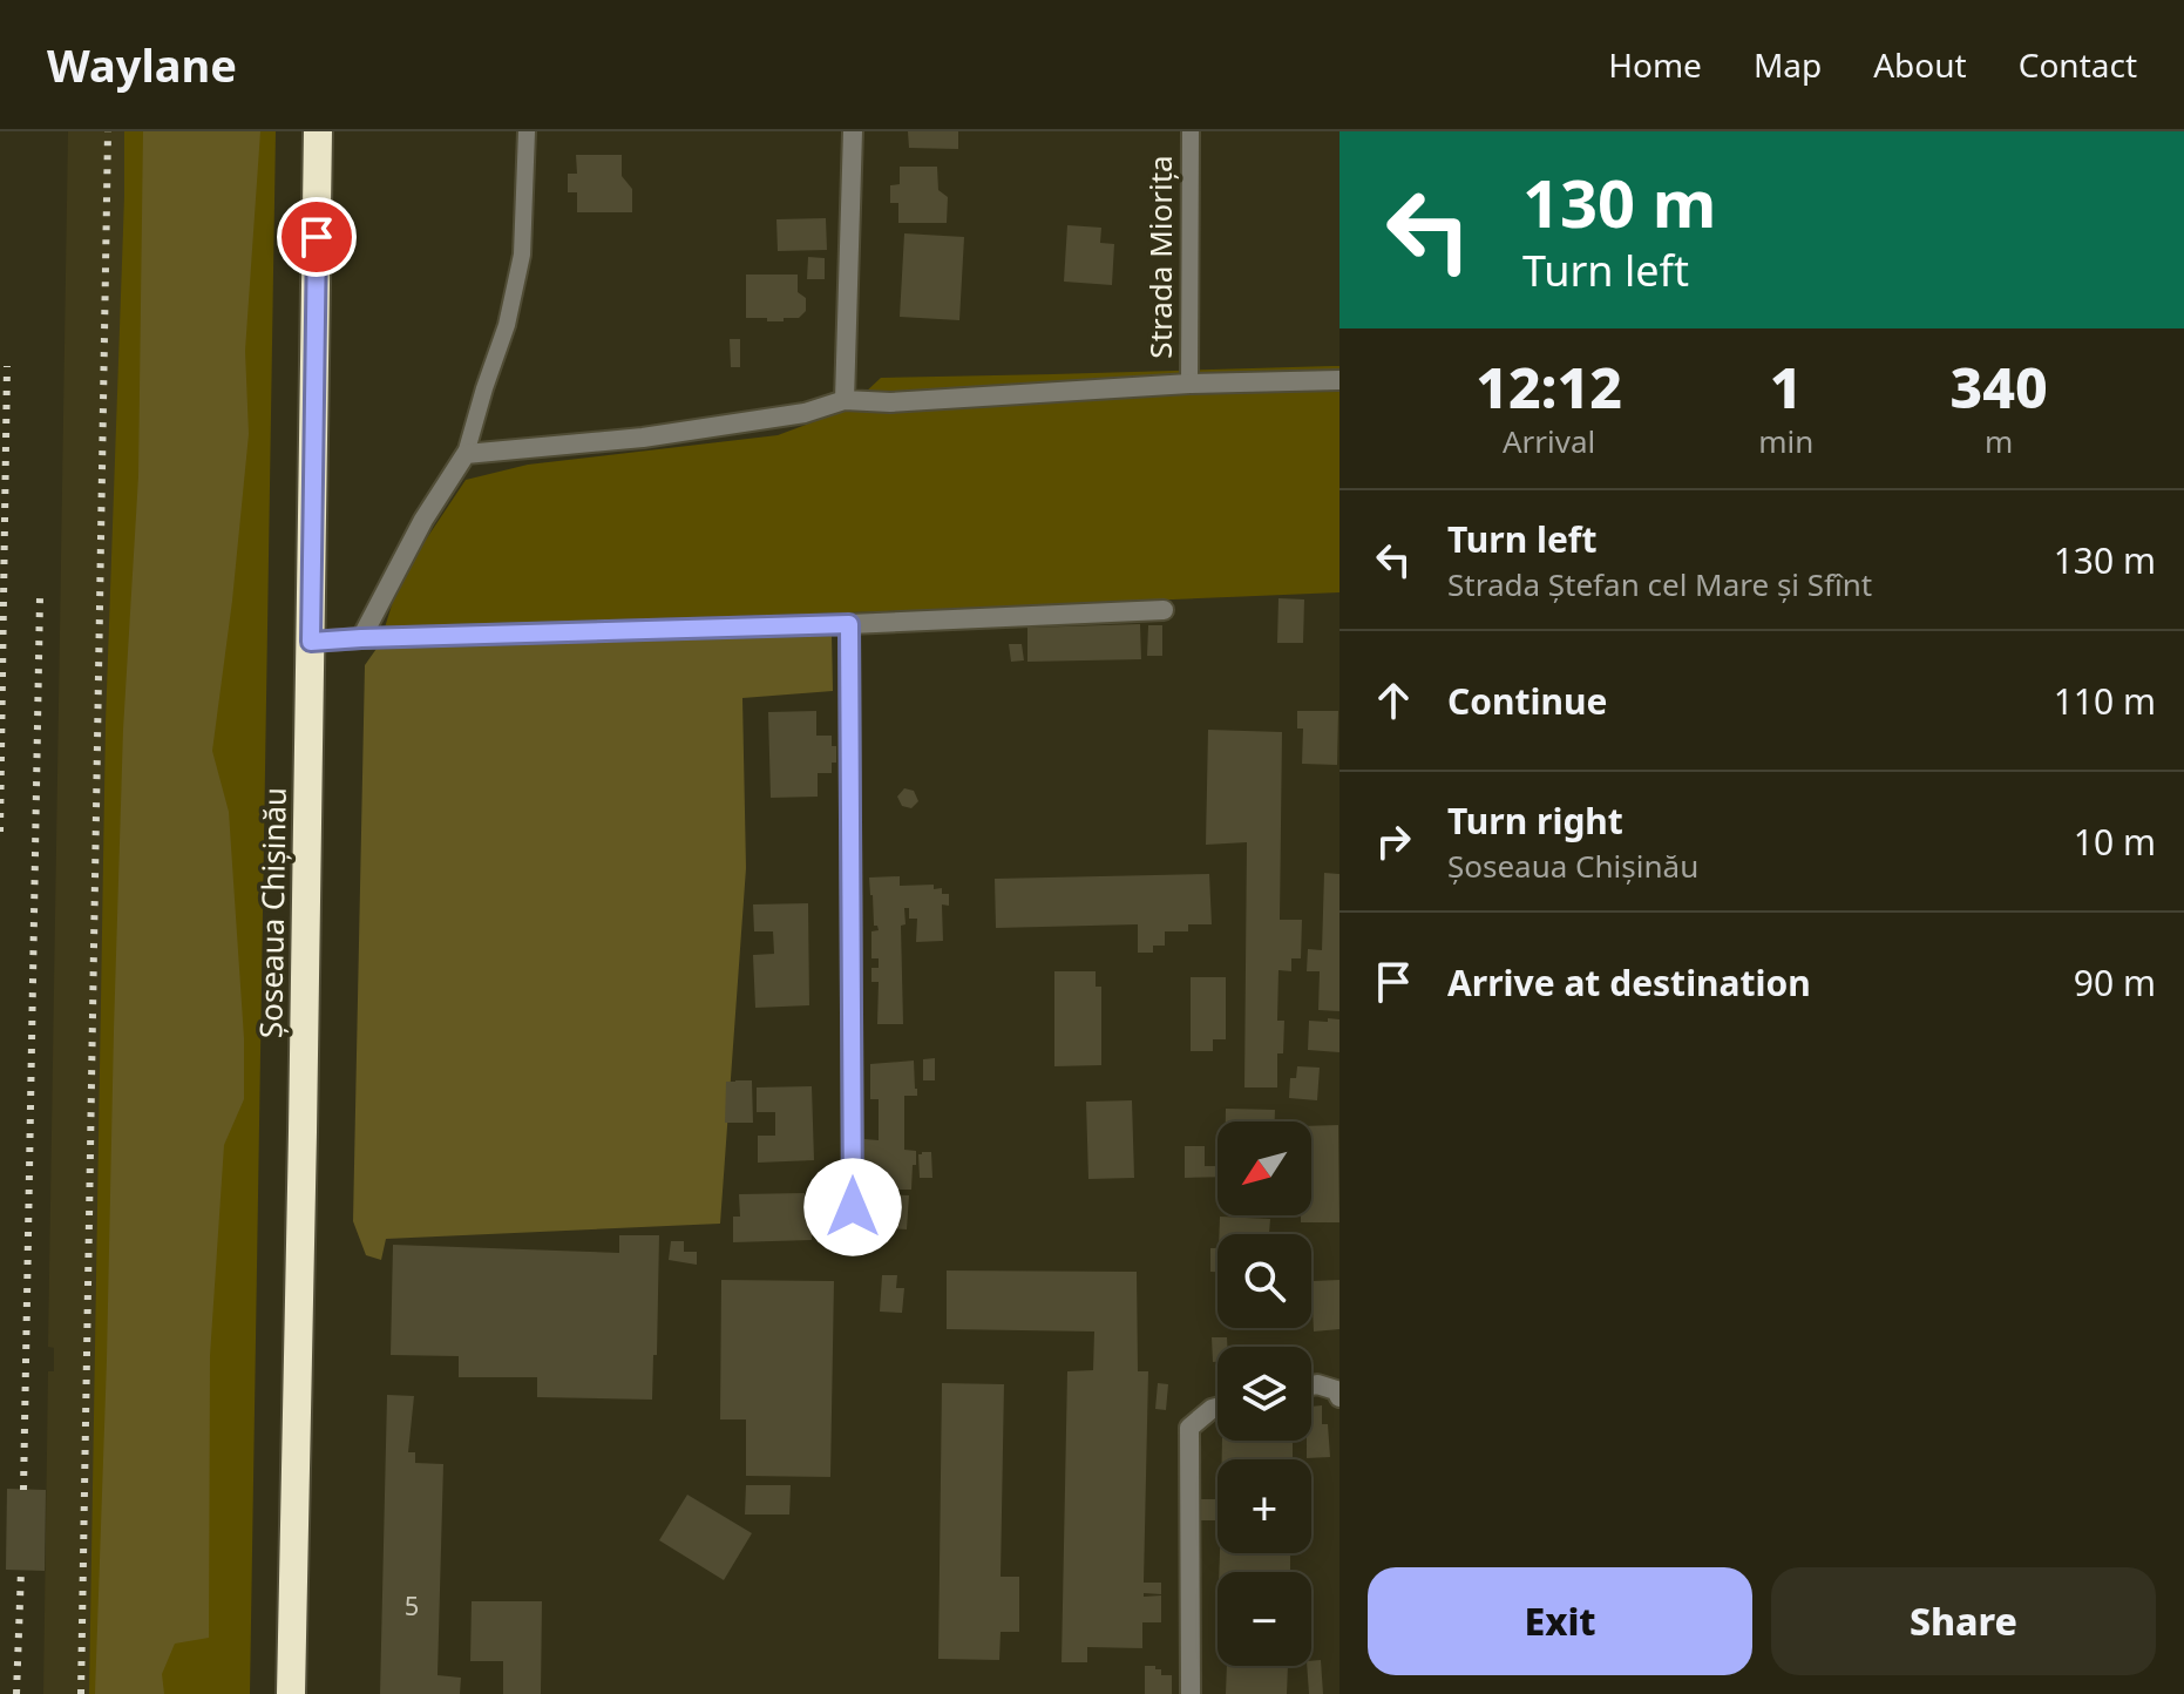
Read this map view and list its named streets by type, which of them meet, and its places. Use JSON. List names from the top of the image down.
{
  "streets": {
    "highway": ["Șoseaua Chișinău"],
    "lane": ["Strada Miorița"]
  },
  "house_numbers": ["5"],
  "north": "bottom left",
  "page": {
    "header": "Waylane",
    "nav": [
      "Home",
      "Map",
      "About",
      "Contact"
    ],
    "turn": ["130 m", "Turn left"],
    "eta": [
      "12:12",
      "Arrival",
      "1",
      "min",
      "340",
      "m"
    ],
    "list": [
      {
        "name": "Turn left",
        "note": "Strada Ștefan cel Mare și Sfînt",
        "value": "130 m"
      },
      {
        "name": "Continue",
        "value": "110 m"
      },
      {
        "name": "Turn right",
        "note": "Șoseaua Chișinău",
        "value": "10 m"
      },
      {
        "name": "Arrive at destination",
        "value": "90 m"
      }
    ],
    "map_buttons": ["+", "−"],
    "buttons": ["Exit", "Share"]
  }
}
